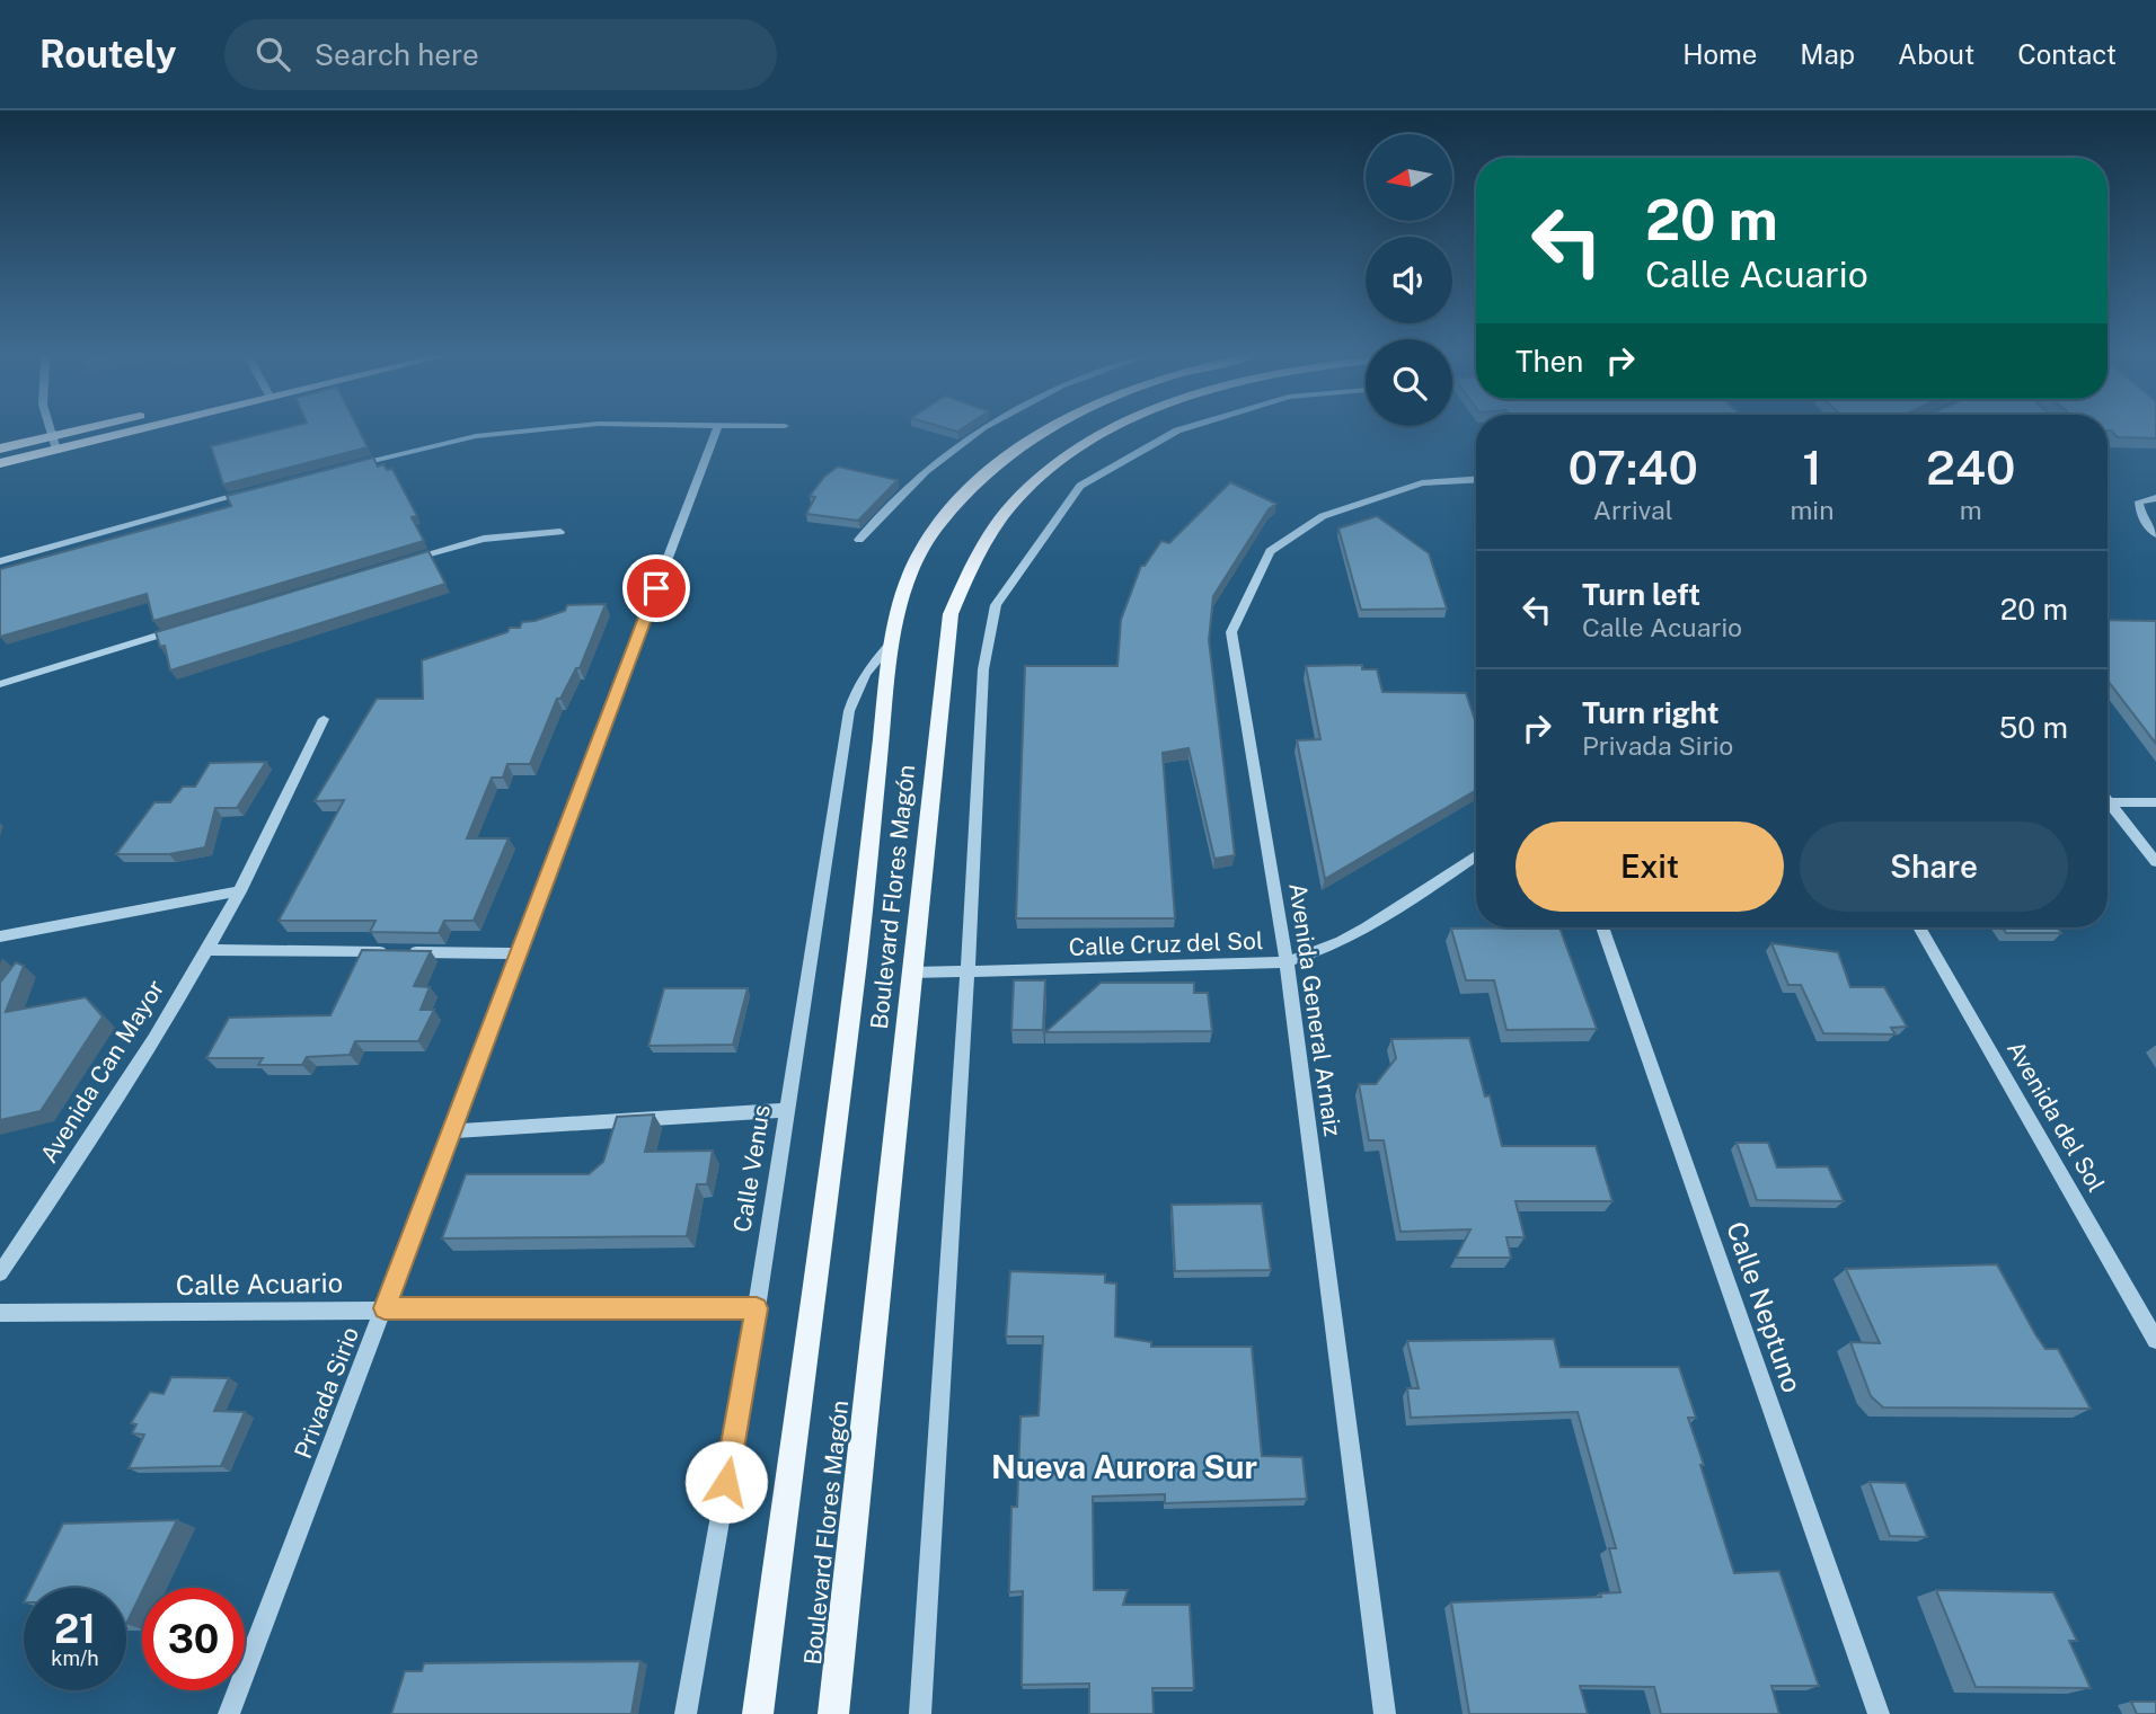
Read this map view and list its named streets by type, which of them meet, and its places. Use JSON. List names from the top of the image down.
{
  "streets": {
    "main road": ["Boulevard Flores Magón"],
    "street": [
      "Calle Cruz del Sol",
      "Avenida General Arnaiz",
      "Avenida Can Mayor",
      "Avenida del Sol",
      "Calle Venus",
      "Calle Acuario",
      "Calle Neptuno",
      "Privada Sirio"
    ]
  },
  "crossings": [
    ["Boulevard Flores Magón", "Calle Cruz del Sol"],
    ["Boulevard Flores Magón", "Calle Venus"],
    ["Calle Cruz del Sol", "Avenida General Arnaiz"],
    ["Calle Venus", "Calle Acuario"],
    ["Calle Acuario", "Privada Sirio"]
  ],
  "districts": ["Nueva Aurora Sur"],
  "north": "left",
  "page": {
    "header": "Routely",
    "search": "Search here",
    "nav": [
      "Home",
      "Map",
      "About",
      "Contact"
    ],
    "turn": ["20 m", "Calle Acuario"],
    "then": "Then",
    "eta": [
      "07:40",
      "Arrival",
      "1",
      "min",
      "240",
      "m"
    ],
    "list": [
      {
        "name": "Turn left",
        "note": "Calle Acuario",
        "value": "20 m"
      },
      {
        "name": "Turn right",
        "note": "Privada Sirio",
        "value": "50 m"
      }
    ],
    "buttons": ["Exit", "Share"],
    "speed": "21 km/h",
    "limit": "30"
  }
}
